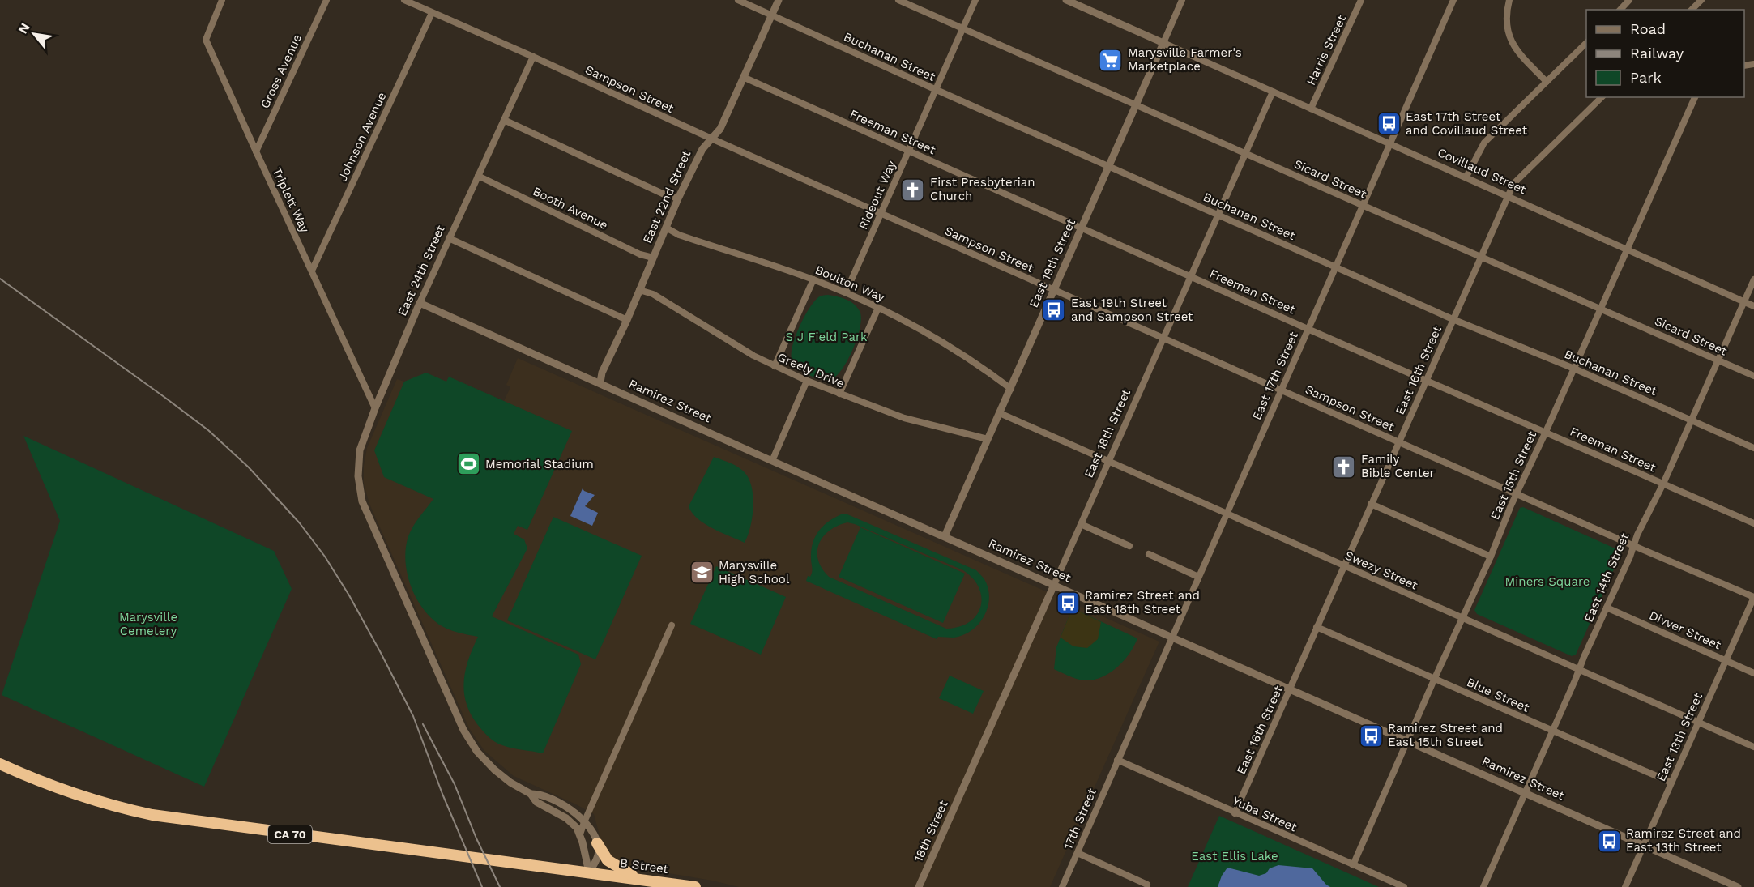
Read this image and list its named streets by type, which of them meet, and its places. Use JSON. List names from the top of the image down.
{
  "streets": {
    "highway": ["CA 70", "B Street"],
    "street": [
      "Harris Street",
      "Buchanan Street",
      "Gross Avenue",
      "Sampson Street",
      "Freeman Street",
      "Johnson Avenue",
      "Covillaud Street",
      "Sicard Street",
      "Rideout Way",
      "East 22nd Street",
      "Triplett Way",
      "Booth Avenue",
      "East 19th Street",
      "East 24th Street",
      "Boulton Way",
      "Greely Drive",
      "East 16th Street",
      "East 17th Street",
      "Ramirez Street",
      "East 18th Street",
      "East 15th Street",
      "Swezy Street",
      "East 14th Street",
      "Divver Street",
      "Blue Street",
      "East 13th Street",
      "Yuba Street",
      "17th Street",
      "18th Street"
    ]
  },
  "crossings": [
    ["Harris Street", "Covillaud Street"],
    ["Buchanan Street", "Rideout Way"],
    ["Buchanan Street", "East 22nd Street"],
    ["Buchanan Street", "East 19th Street"],
    ["Buchanan Street", "East 16th Street"],
    ["Buchanan Street", "East 17th Street"],
    ["Buchanan Street", "East 18th Street"],
    ["Buchanan Street", "East 15th Street"],
    ["Buchanan Street", "East 14th Street"],
    ["Gross Avenue", "Triplett Way"],
    ["Sampson Street", "Johnson Avenue"],
    ["Sampson Street", "Rideout Way"],
    ["Sampson Street", "East 22nd Street"],
    ["Sampson Street", "East 19th Street"],
    ["Sampson Street", "East 24th Street"],
    ["Sampson Street", "East 16th Street"],
    ["Sampson Street", "East 17th Street"],
    ["Sampson Street", "East 18th Street"],
    ["Sampson Street", "East 15th Street"],
    ["Sampson Street", "East 14th Street"],
    ["Sampson Street", "East 13th Street"],
    ["Freeman Street", "Rideout Way"],
    ["Freeman Street", "East 22nd Street"],
    ["Freeman Street", "East 19th Street"],
    ["Freeman Street", "East 16th Street"],
    ["Freeman Street", "East 17th Street"],
    ["Freeman Street", "East 18th Street"],
    ["Freeman Street", "East 15th Street"],
    ["Freeman Street", "East 14th Street"],
    ["Johnson Avenue", "Triplett Way"],
    ["Covillaud Street", "East 19th Street"],
    ["Covillaud Street", "East 16th Street"],
    ["Covillaud Street", "East 17th Street"],
    ["Covillaud Street", "East 18th Street"],
    ["Covillaud Street", "East 15th Street"],
    ["Covillaud Street", "East 14th Street"],
    ["Sicard Street", "Rideout Way"],
    ["Sicard Street", "East 19th Street"],
    ["Sicard Street", "East 16th Street"],
    ["Sicard Street", "East 17th Street"],
    ["Sicard Street", "East 18th Street"],
    ["Sicard Street", "East 15th Street"],
    ["Sicard Street", "East 14th Street"],
    ["Rideout Way", "Boulton Way"],
    ["East 22nd Street", "Booth Avenue"],
    ["East 22nd Street", "Boulton Way"],
    ["East 22nd Street", "Greely Drive"],
    ["East 22nd Street", "Ramirez Street"],
    ["Triplett Way", "East 24th Street"],
    ["Booth Avenue", "East 24th Street"],
    ["East 19th Street", "Boulton Way"],
    ["East 19th Street", "Greely Drive"],
    ["East 19th Street", "Ramirez Street"],
    ["East 19th Street", "Swezy Street"],
    ["East 24th Street", "Ramirez Street"],
    ["East 16th Street", "Ramirez Street"],
    ["East 16th Street", "Swezy Street"],
    ["East 16th Street", "Blue Street"],
    ["East 16th Street", "Yuba Street"],
    ["East 17th Street", "Ramirez Street"],
    ["East 17th Street", "Swezy Street"],
    ["East 17th Street", "Yuba Street"],
    ["East 17th Street", "17th Street"],
    ["Ramirez Street", "East 18th Street"],
    ["Ramirez Street", "East 15th Street"],
    ["Ramirez Street", "East 14th Street"],
    ["Ramirez Street", "East 13th Street"],
    ["East 18th Street", "Swezy Street"],
    ["East 18th Street", "18th Street"],
    ["East 15th Street", "Swezy Street"],
    ["East 15th Street", "Blue Street"],
    ["East 15th Street", "Yuba Street"],
    ["Swezy Street", "East 14th Street"],
    ["Swezy Street", "East 13th Street"],
    ["East 14th Street", "Divver Street"],
    ["East 14th Street", "Blue Street"],
    ["Divver Street", "East 13th Street"],
    ["Blue Street", "East 13th Street"],
    ["Yuba Street", "17th Street"],
    ["CA 70", "B Street"]
  ],
  "parks": [
    "S J Field Park",
    "Miners Square",
    "Marysville Cemetery",
    "East Ellis Lake"
  ],
  "places": {
    "supermarket": ["Marysville Farmer's Marketplace"],
    "bus stop": [
      "East 17th Street and Covillaud Street",
      "East 19th Street and Sampson Street",
      "Ramirez Street and East 18th Street",
      "Ramirez Street and East 15th Street",
      "Ramirez Street and East 13th Street"
    ],
    "church": ["First Presbyterian Church", "Family Bible Center"],
    "sports": ["Memorial Stadium"],
    "school or university": ["Marysville High School"]
  },
  "legend": ["Road", "Railway", "Park"],
  "north": "top left"
}
